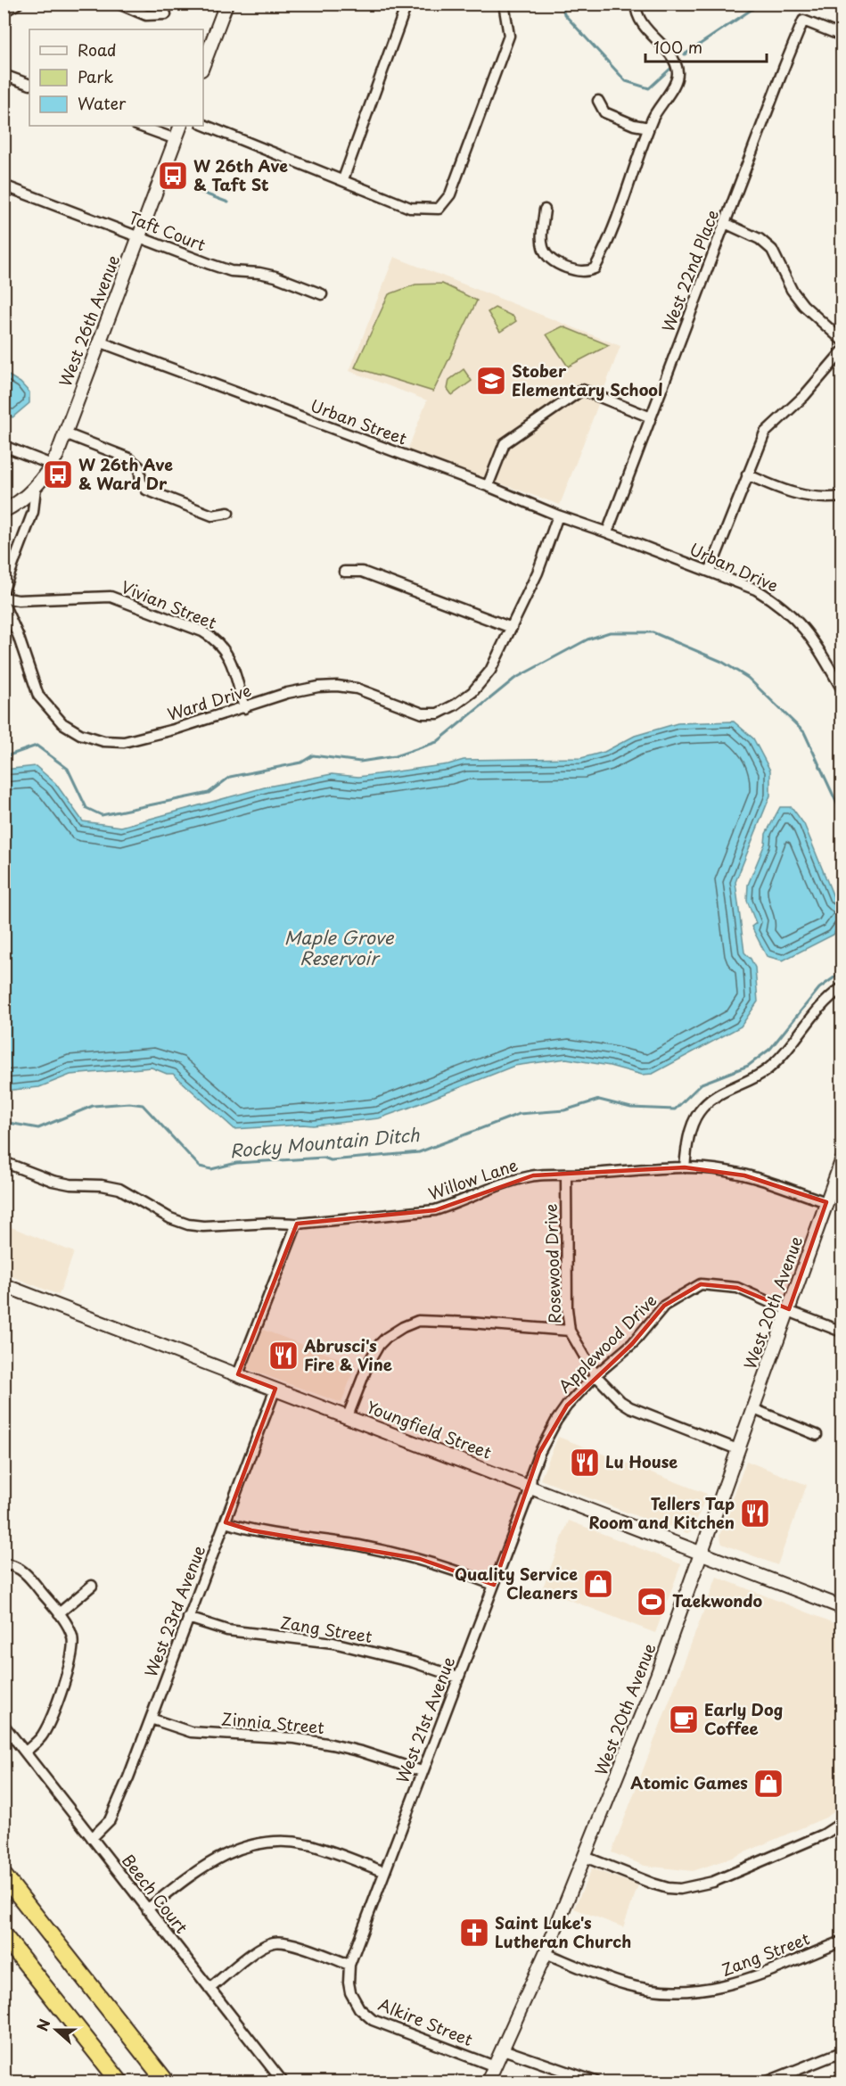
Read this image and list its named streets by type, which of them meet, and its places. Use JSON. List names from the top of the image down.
{
  "streets": {
    "street": [
      "Taft Court",
      "West 22nd Place",
      "West 26th Avenue",
      "Urban Street",
      "Urban Drive",
      "Vivian Street",
      "Ward Drive",
      "Willow Lane",
      "Rosewood Drive",
      "West 20th Avenue",
      "Applewood Drive",
      "Youngfield Street",
      "West 23rd Avenue",
      "Zang Street",
      "West 21st Avenue",
      "Zinnia Street",
      "Beech Court",
      "Alkire Street"
    ]
  },
  "crossings": [
    ["Taft Court", "West 26th Avenue"],
    ["West 22nd Place", "Urban Street"],
    ["West 22nd Place", "Urban Drive"],
    ["West 26th Avenue", "Urban Street"],
    ["Urban Street", "Urban Drive"],
    ["Vivian Street", "Ward Drive"],
    ["Willow Lane", "Rosewood Drive"],
    ["Willow Lane", "West 20th Avenue"],
    ["Rosewood Drive", "West 20th Avenue"],
    ["Rosewood Drive", "Applewood Drive"],
    ["West 20th Avenue", "Applewood Drive"],
    ["West 20th Avenue", "Youngfield Street"],
    ["West 20th Avenue", "Zang Street"],
    ["West 20th Avenue", "Alkire Street"],
    ["Applewood Drive", "Youngfield Street"],
    ["Applewood Drive", "West 21st Avenue"],
    ["Youngfield Street", "West 23rd Avenue"],
    ["Youngfield Street", "West 21st Avenue"],
    ["West 23rd Avenue", "Zang Street"],
    ["West 23rd Avenue", "Zinnia Street"],
    ["West 23rd Avenue", "Beech Court"],
    ["Zang Street", "West 21st Avenue"],
    ["West 21st Avenue", "Zinnia Street"],
    ["West 21st Avenue", "Alkire Street"]
  ],
  "water": ["Maple Grove Reservoir", "Rocky Mountain Ditch"],
  "places": {
    "bus stop": ["W 26th Ave & Taft St", "W 26th Ave & Ward Dr"],
    "school or university": ["Stober Elementary School"],
    "restaurant": ["Abrusci's Fire & Vine", "Lu House", "Tellers Tap Room and Kitchen"],
    "shop": ["Quality Service Cleaners", "Atomic Games"],
    "sports": ["Taekwondo"],
    "cafe": ["Early Dog Coffee"],
    "church": ["Saint Luke's Lutheran Church"]
  },
  "legend": ["Road", "Park", "Water"],
  "scale_bar": "100 m",
  "north": "left"
}
